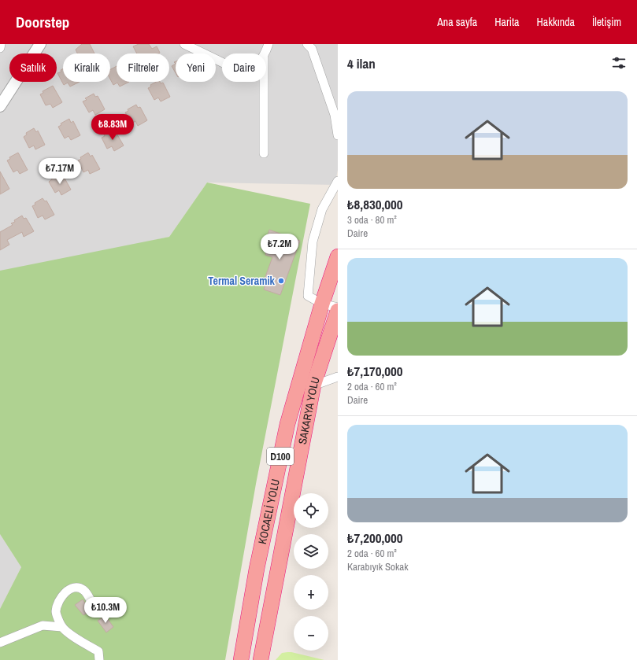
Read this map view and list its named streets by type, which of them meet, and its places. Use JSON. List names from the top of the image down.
{
  "streets": {
    "highway": ["SAKARYA YOLU", "D100", "KOCAELİ YOLU"]
  },
  "places": ["Termal Seramik"],
  "page": {
    "header": "Doorstep",
    "nav": [
      "Ana sayfa",
      "Harita",
      "Hakkında",
      "İletişim"
    ],
    "heading": "4 ilan",
    "chip": [
      "Satılık",
      "Kiralık",
      "Filtreler",
      "Yeni",
      "Daire"
    ],
    "list": [
      {
        "name": "₺8,830,000",
        "note": "3 oda · 80 m² · Daire"
      },
      {
        "name": "₺7,170,000",
        "note": "2 oda · 60 m² · Daire"
      },
      {
        "name": "₺7,200,000",
        "note": "2 oda · 60 m² · Karabıyık Sokak"
      }
    ],
    "price": [
      "₺8.83M",
      "₺7.17M",
      "₺7.2M",
      "₺10.3M"
    ],
    "map_buttons": ["+", "−"]
  }
}
